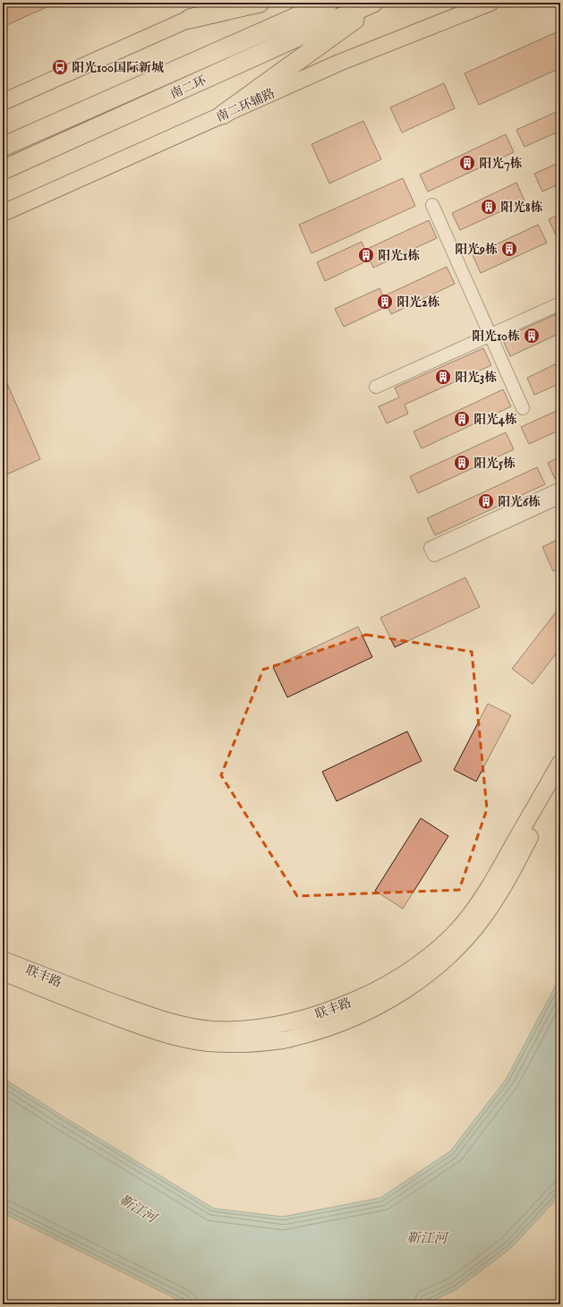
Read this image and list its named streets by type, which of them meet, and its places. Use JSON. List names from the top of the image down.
{
  "streets": {
    "highway": ["南二环"],
    "main road": ["南二环辅路", "联丰路"]
  },
  "water": ["靳江河"],
  "places": {
    "bus stop": ["阳光100国际新城"],
    "building": [
      "阳光7栋",
      "阳光8栋",
      "阳光9栋",
      "阳光1栋",
      "阳光2栋",
      "阳光10栋",
      "阳光3栋",
      "阳光4栋",
      "阳光5栋",
      "阳光6栋"
    ]
  }
}
